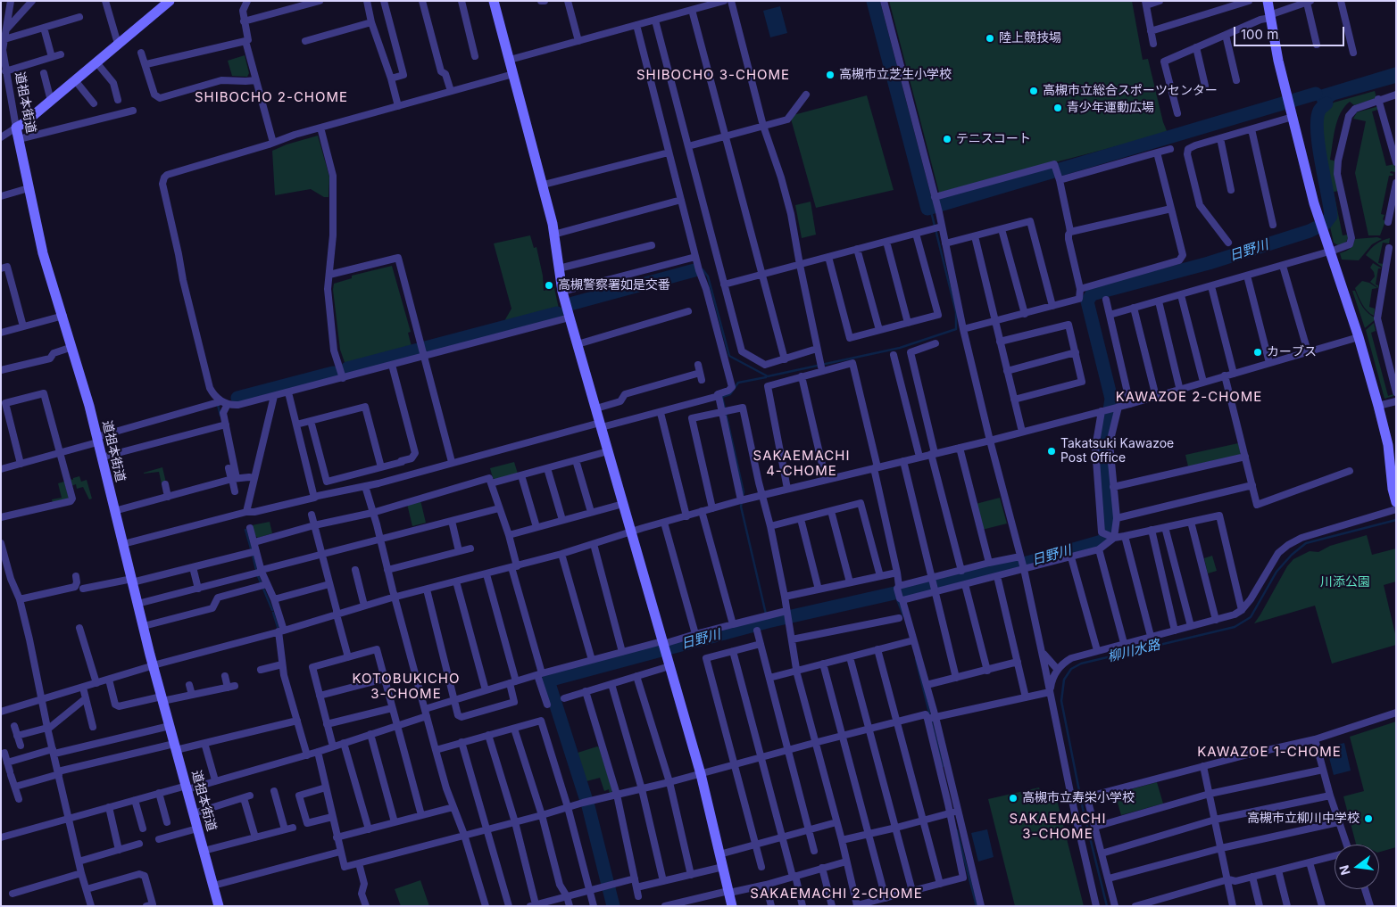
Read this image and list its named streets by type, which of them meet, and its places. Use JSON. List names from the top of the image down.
{
  "streets": {
    "street": ["道祖本街道"]
  },
  "districts": [
    "SHIBOCHO 3-CHOME",
    "SHIBOCHO 2-CHOME",
    "KAWAZOE 2-CHOME",
    "SAKAEMACHI 4-CHOME",
    "KOTOBUKICHO 3-CHOME",
    "KAWAZOE 1-CHOME",
    "SAKAEMACHI 3-CHOME",
    "SAKAEMACHI 2-CHOME"
  ],
  "water": ["日野川", "柳川水路"],
  "parks": ["川添公園"],
  "places": [
    "陸上競技場",
    "高槻市立芝生小学校",
    "高槻市立総合スポーツセンター",
    "青少年運動広場",
    "テニスコート",
    "高槻警察署如是交番",
    "カーブス",
    "Takatsuki Kawazoe Post Office",
    "高槻市立寿栄小学校",
    "高槻市立柳川中学校"
  ],
  "scale_bar": "100 m",
  "north": "left"
}
